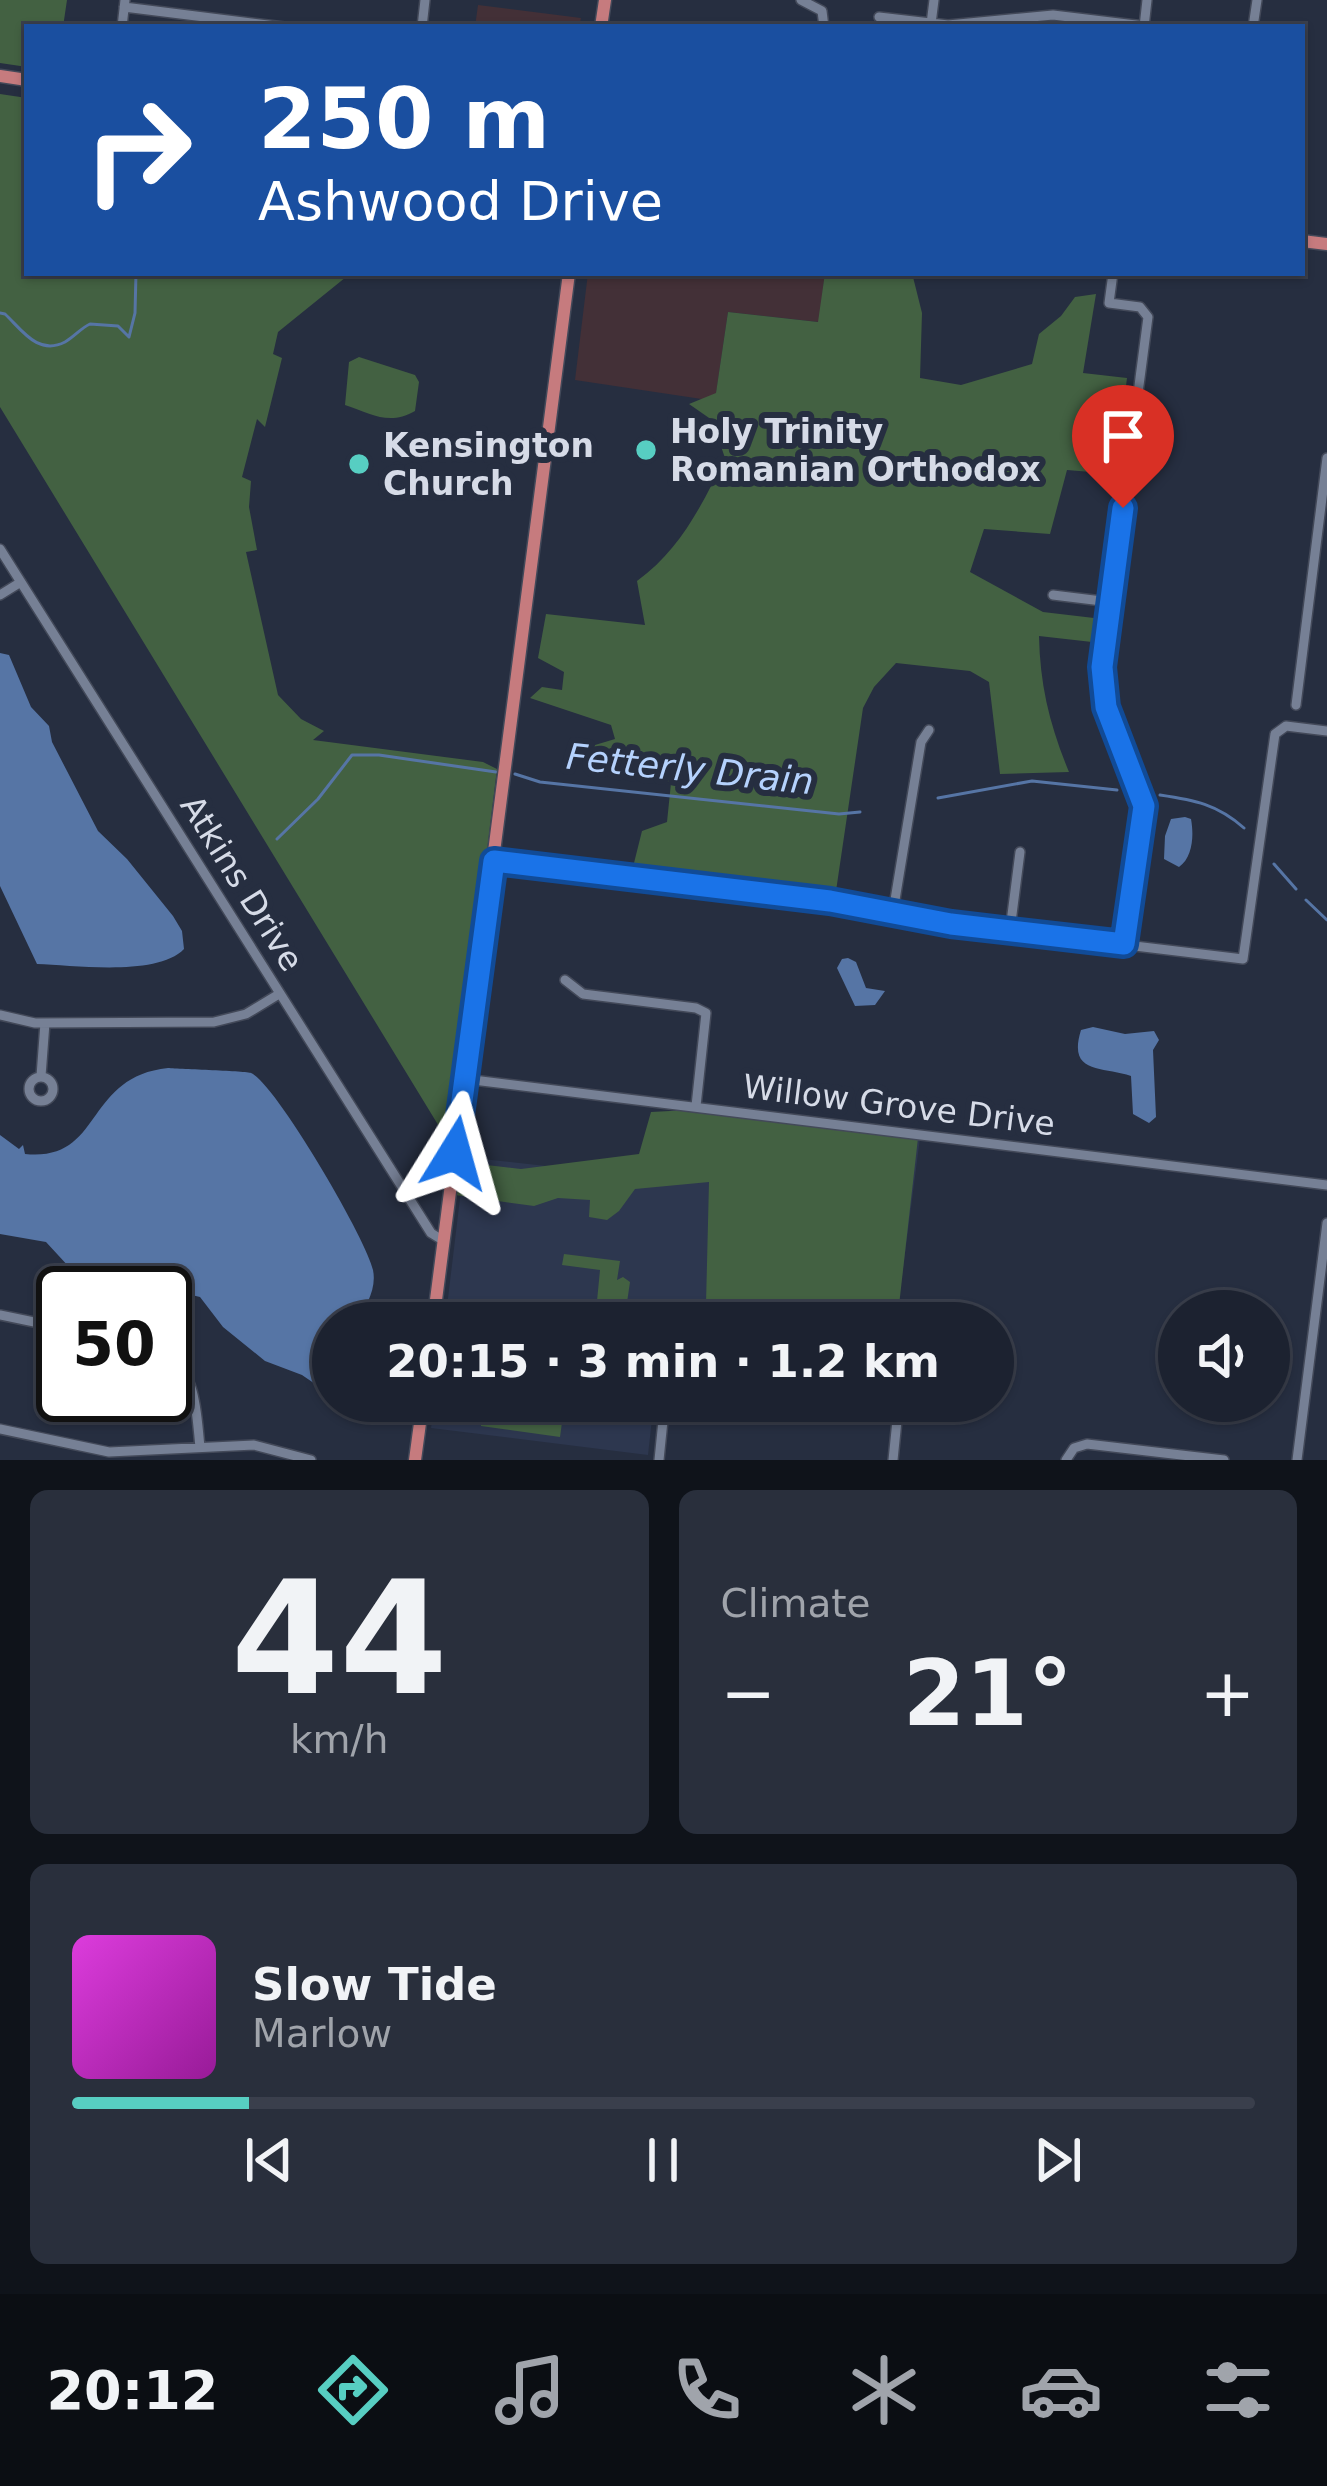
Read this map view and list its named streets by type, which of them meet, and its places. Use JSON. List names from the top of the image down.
{
  "streets": {
    "street": ["Atkins Drive", "Willow Grove Drive"]
  },
  "water": ["Fetterly Drain"],
  "places": ["Holy Trinity Romanian Orthodox", "Kensington Church"],
  "page": {
    "turn": ["250 m", "Ashwood Drive"],
    "limit": "50",
    "trip": "20:15 · 3 min · 1.2 km",
    "tile": [
      ["44", "km/h"],
      "Climate"
    ],
    "heat": ["−", "21°", "+"],
    "song": ["Slow Tide", "Marlow"],
    "tabs": "20:12"
  }
}
